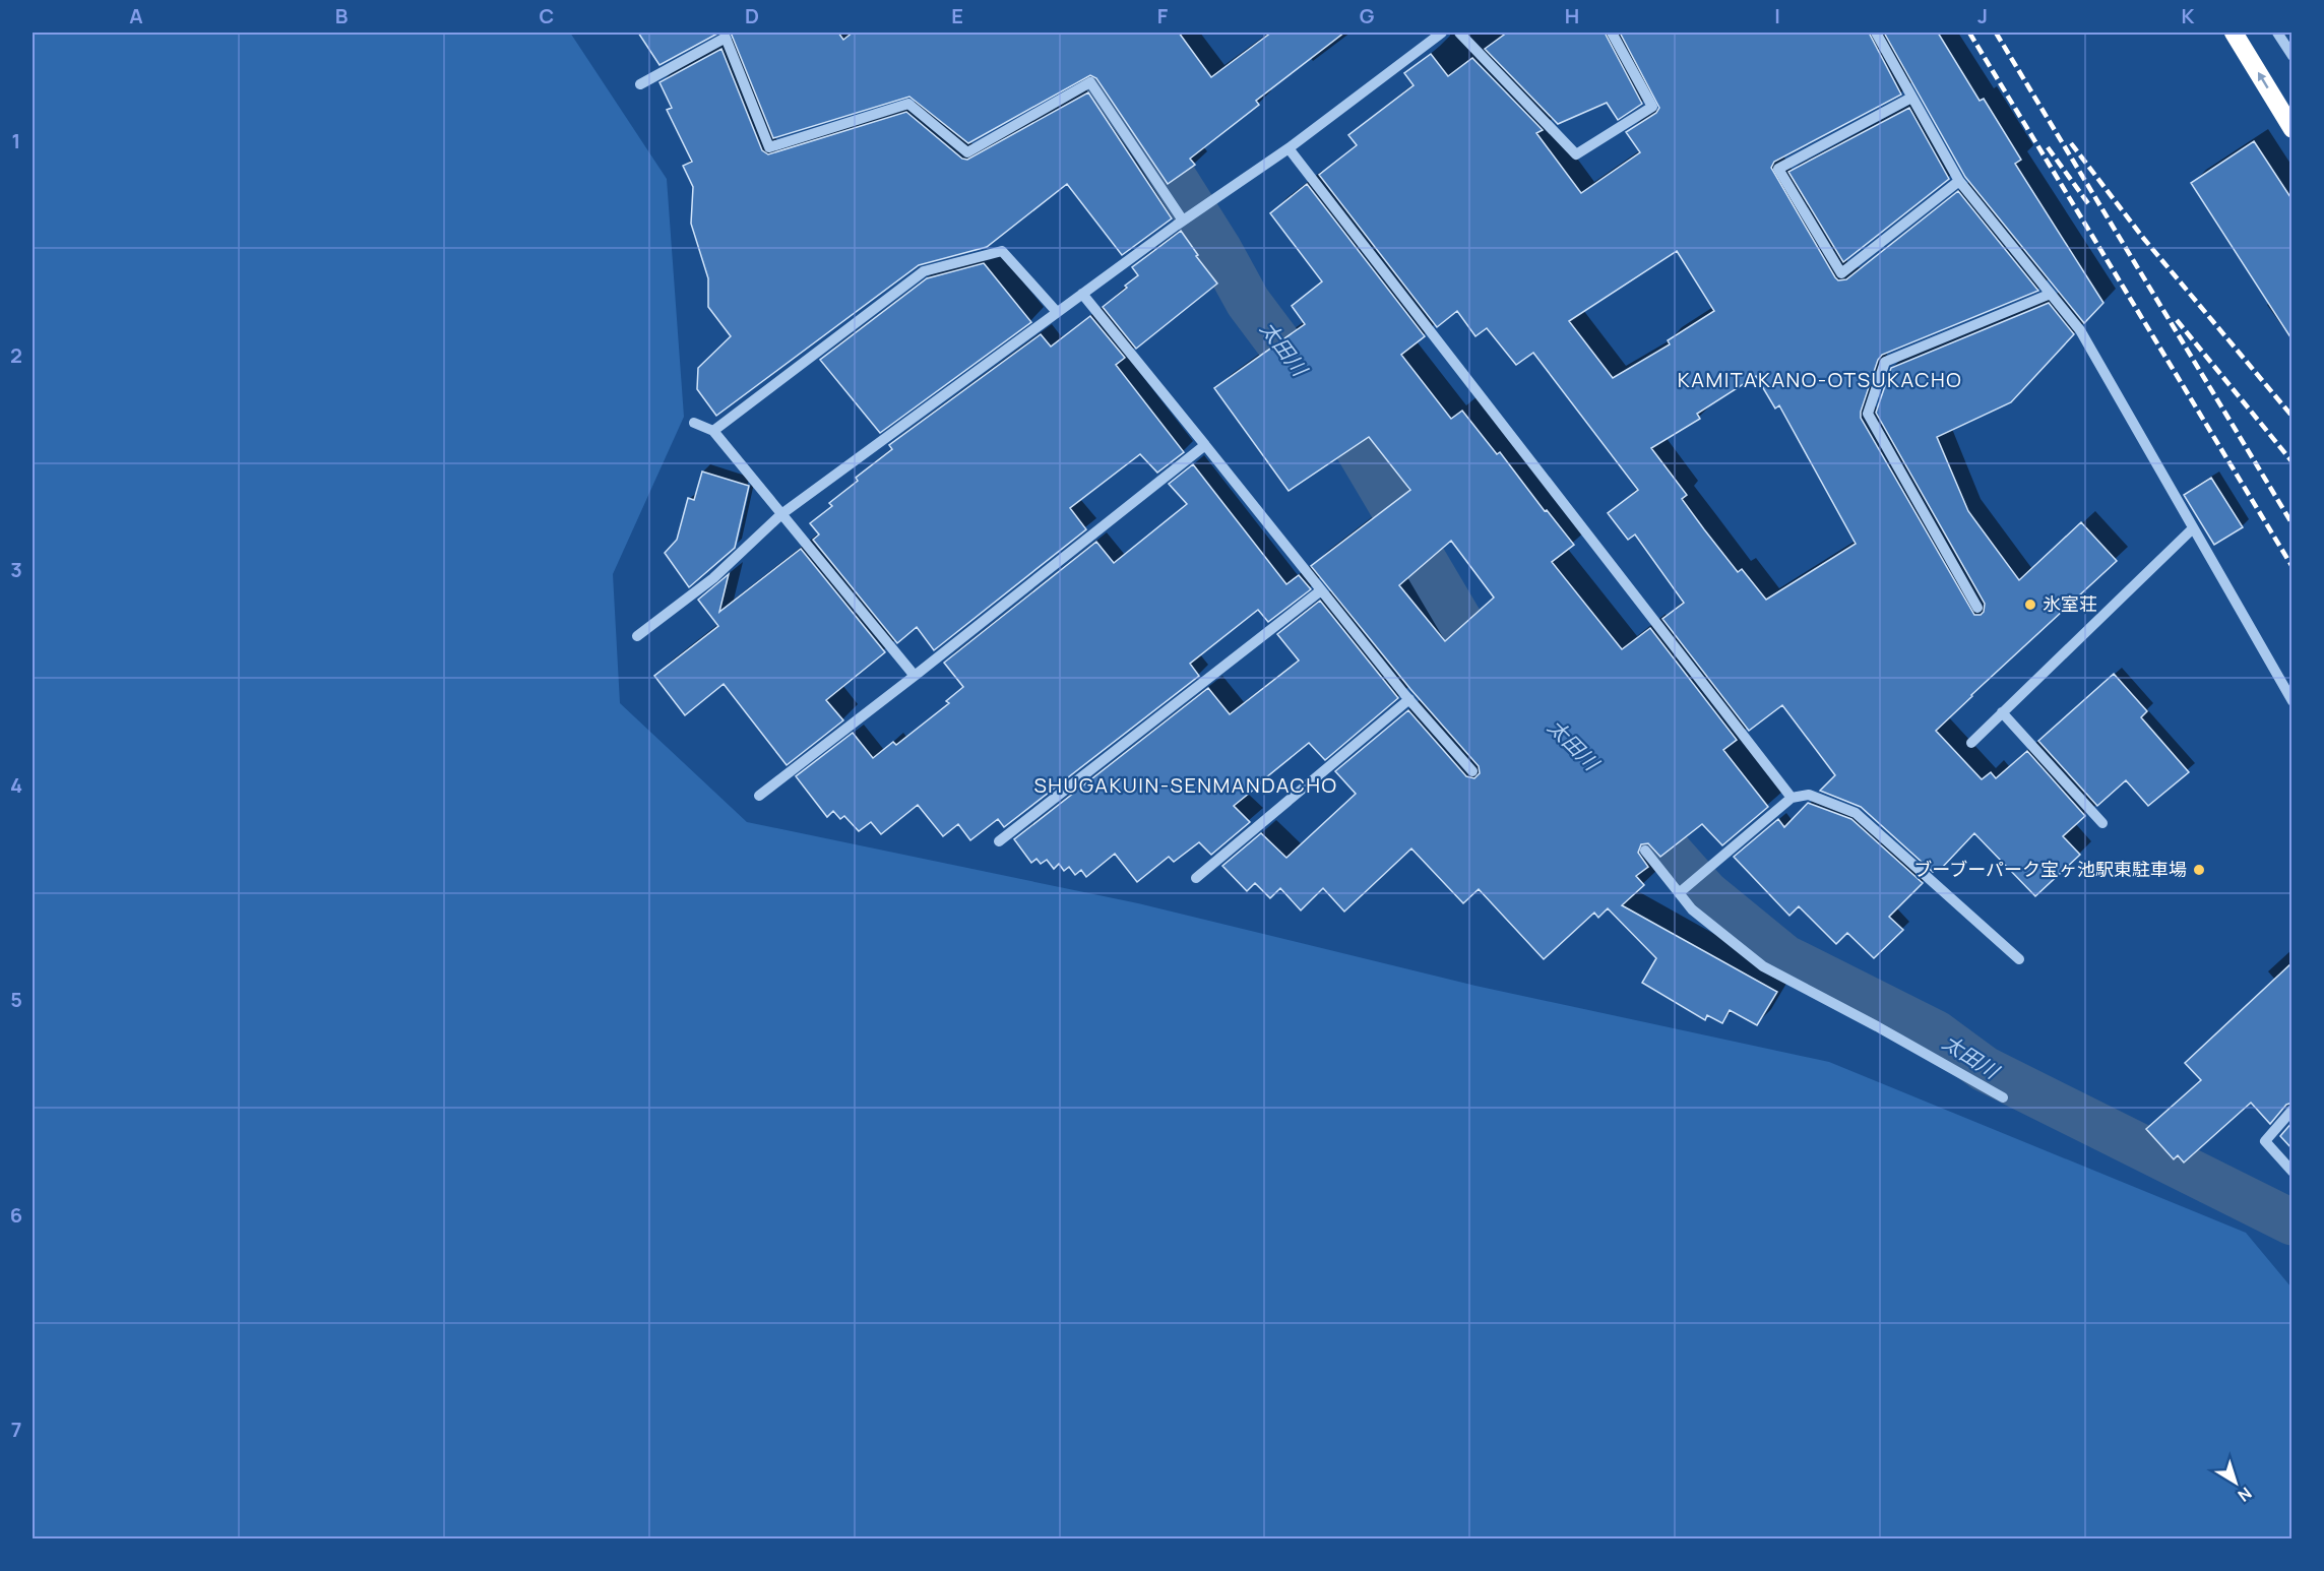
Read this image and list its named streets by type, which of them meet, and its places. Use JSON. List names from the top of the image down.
{
  "districts": ["KAMITAKANO-OTSUKACHO", "SHUGAKUIN-SENMANDACHO"],
  "water": ["太田川"],
  "places": ["氷室荘", "ブーブーパーク宝ヶ池駅東駐車場"],
  "north": "bottom right",
  "grid": {
    "columns": [
      "A",
      "B",
      "C",
      "D",
      "E",
      "F",
      "G",
      "H",
      "I",
      "J",
      "K"
    ],
    "rows": [
      "1",
      "2",
      "3",
      "4",
      "5",
      "6",
      "7"
    ]
  }
}
